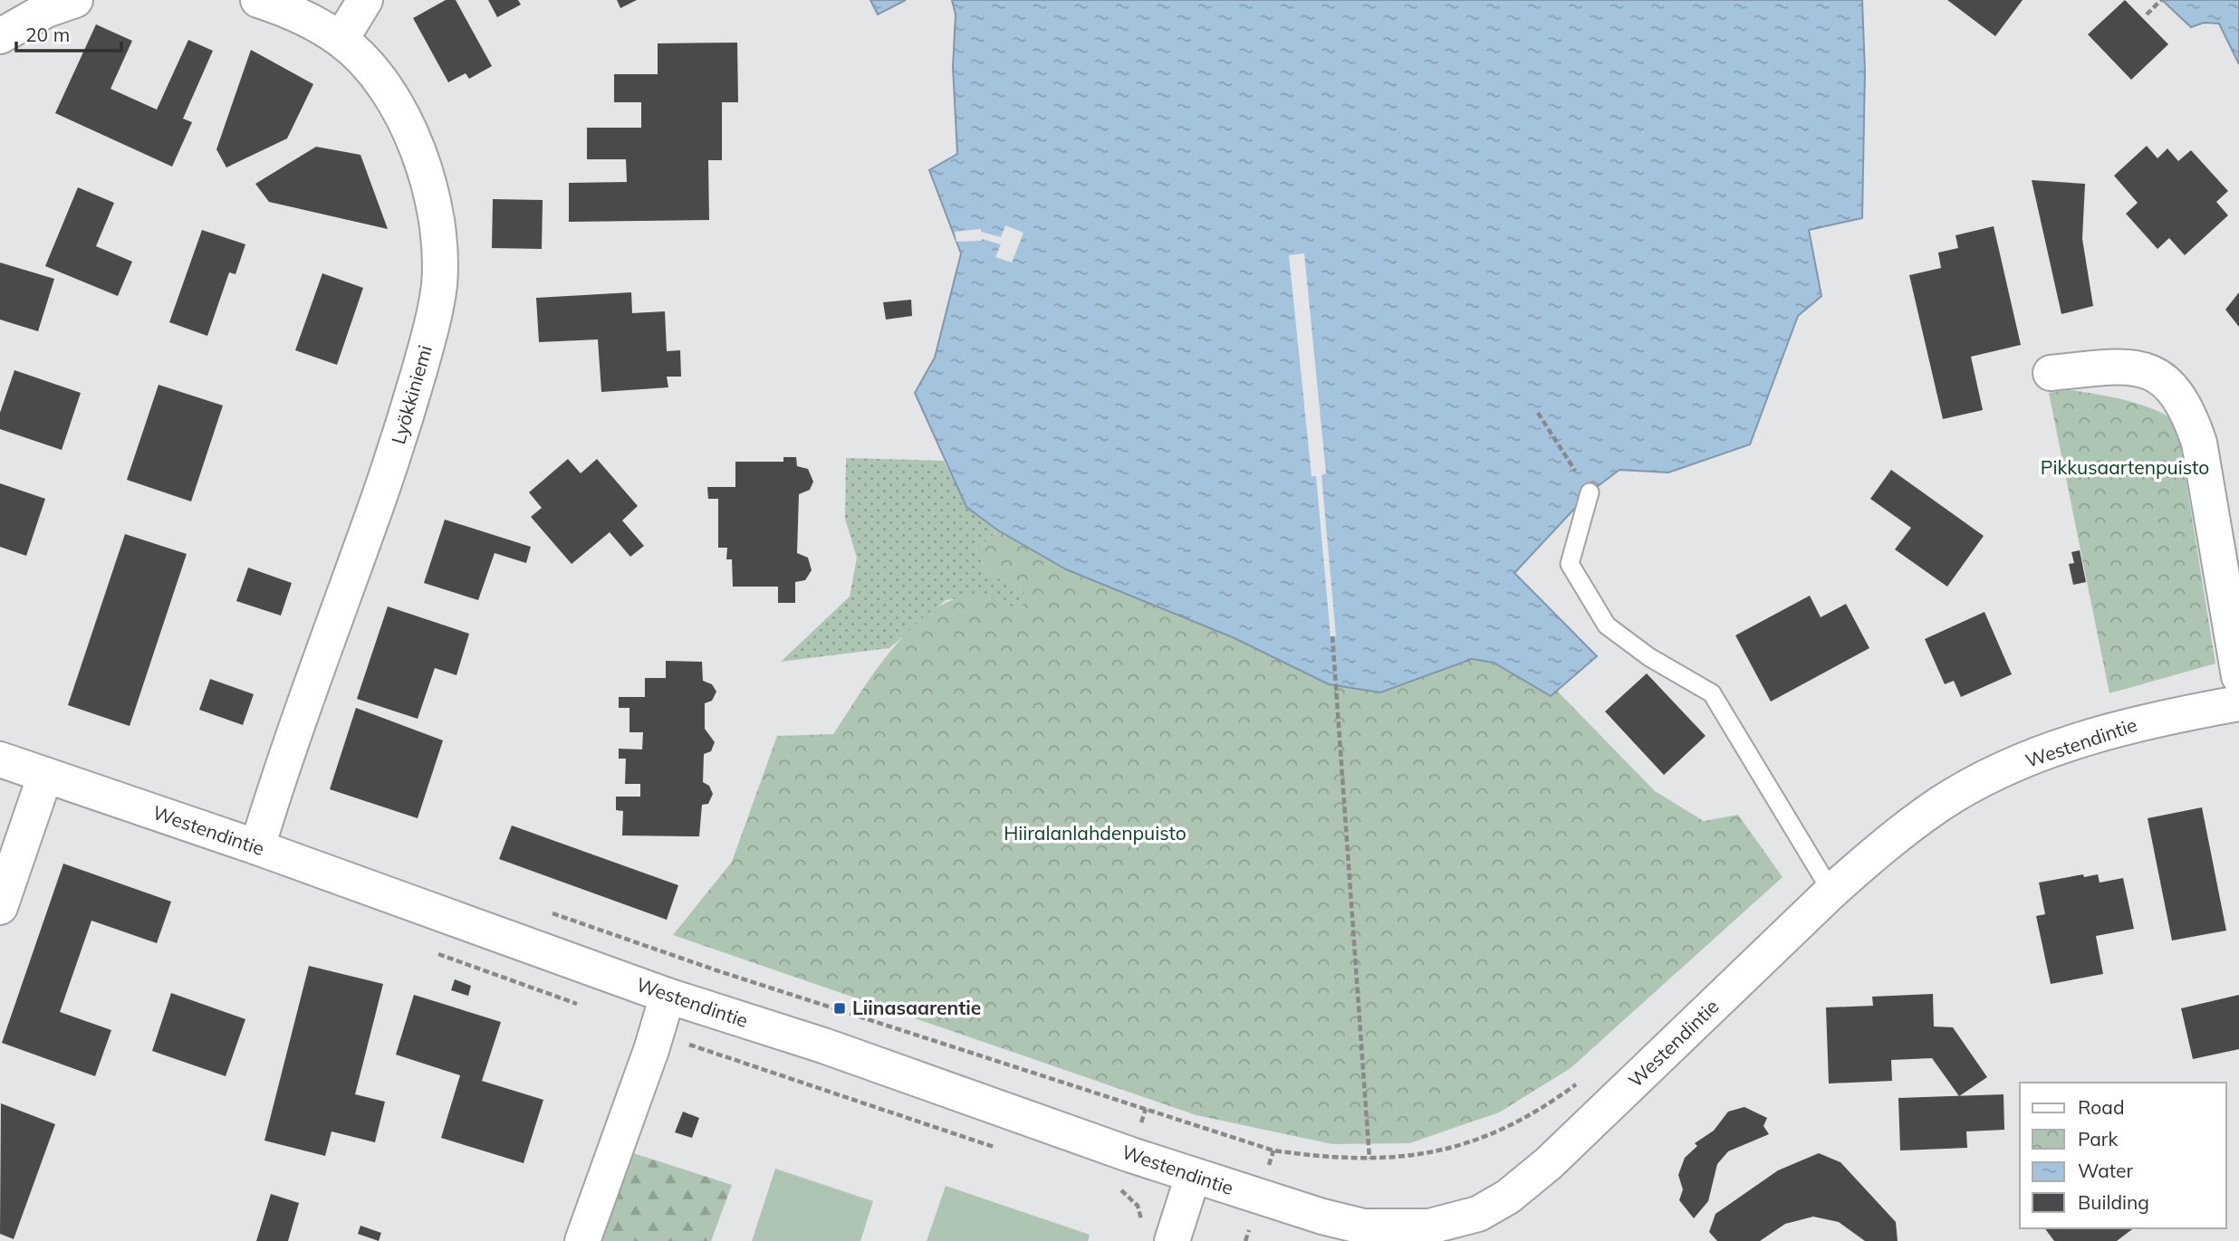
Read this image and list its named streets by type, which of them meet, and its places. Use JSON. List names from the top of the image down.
{
  "streets": {
    "street": ["Lyökkiniemi", "Westendintie"]
  },
  "crossings": [
    ["Lyökkiniemi", "Westendintie"]
  ],
  "parks": ["Pikkusaartenpuisto", "Hiiralanlahdenpuisto"],
  "places": {
    "transit": ["Liinasaarentie"]
  },
  "legend": [
    "Road",
    "Park",
    "Water",
    "Building"
  ],
  "scale_bar": "20 m"
}
